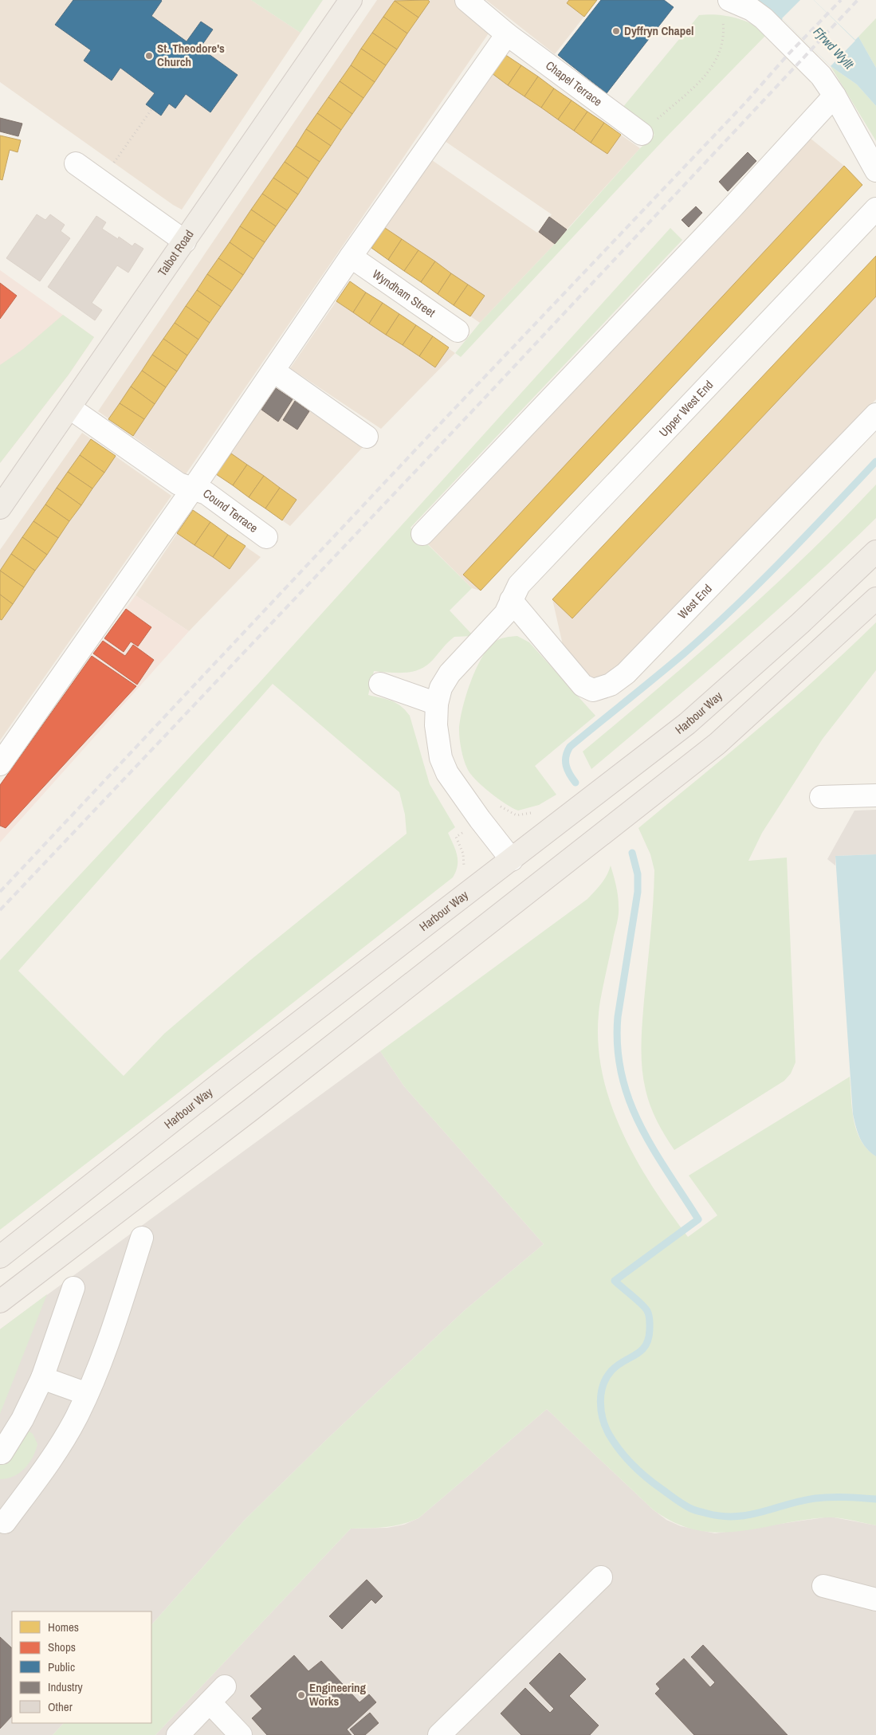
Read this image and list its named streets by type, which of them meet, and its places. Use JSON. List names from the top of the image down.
{
  "streets": {
    "main road": ["Talbot Road", "Harbour Way"],
    "street": [
      "Chapel Terrace",
      "Wyndham Street",
      "Upper West End",
      "Cound Terrace",
      "West End"
    ]
  },
  "crossings": [
    ["Talbot Road", "Cound Terrace"],
    ["Upper West End", "West End"],
    ["Upper West End", "Harbour Way"]
  ],
  "water": ["Ffrwd Wyllt"],
  "places": ["Dyffryn Chapel", "St. Theodore's Church", "Engineering Works"],
  "legend": [
    "Homes",
    "Shops",
    "Public",
    "Industry",
    "Other"
  ]
}
